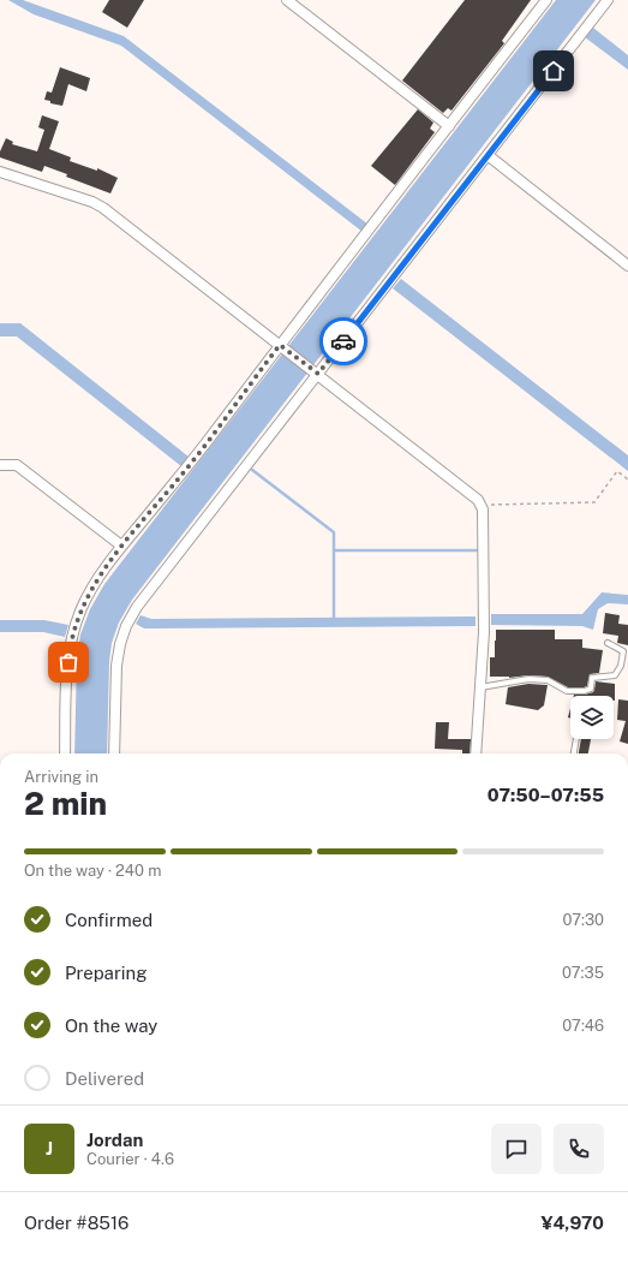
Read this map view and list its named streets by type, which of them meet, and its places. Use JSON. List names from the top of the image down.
{
  "page": {
    "heading": ["2 min", "Arriving in", "07:50–07:55"],
    "panel": [
      "Jordan",
      "Courier · 4.6",
      "Order #8516",
      "¥4,970"
    ],
    "bar": "On the way · 240 m",
    "list": [
      ["Confirmed", "07:30"],
      ["Preparing", "07:35"],
      ["On the way", "07:46"],
      "Delivered"
    ],
    "round": "J"
  }
}
